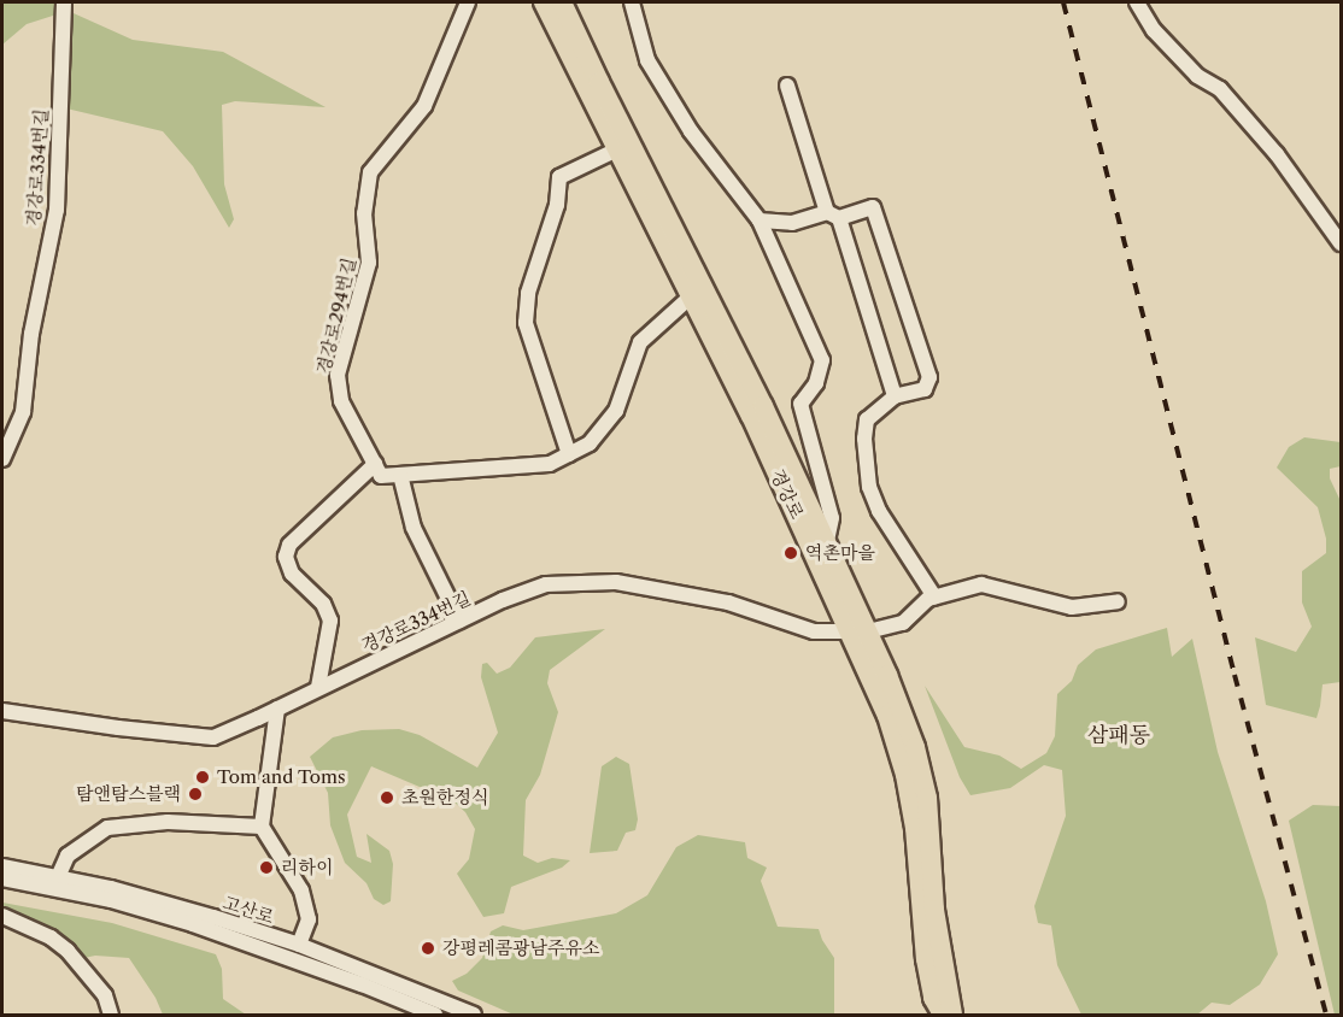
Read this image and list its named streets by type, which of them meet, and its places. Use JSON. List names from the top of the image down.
{
  "streets": {
    "main road": ["경강로"],
    "street": ["경강로334번길", "경강로294번길", "고산로"]
  },
  "crossings": [
    ["경강로334번길", "경강로"]
  ],
  "districts": ["삼패동"],
  "places": [
    "역촌마을",
    "Tom and Toms",
    "탐앤탐스블랙",
    "초원한정식",
    "리하이",
    "강평레콤광남주유소"
  ]
}
